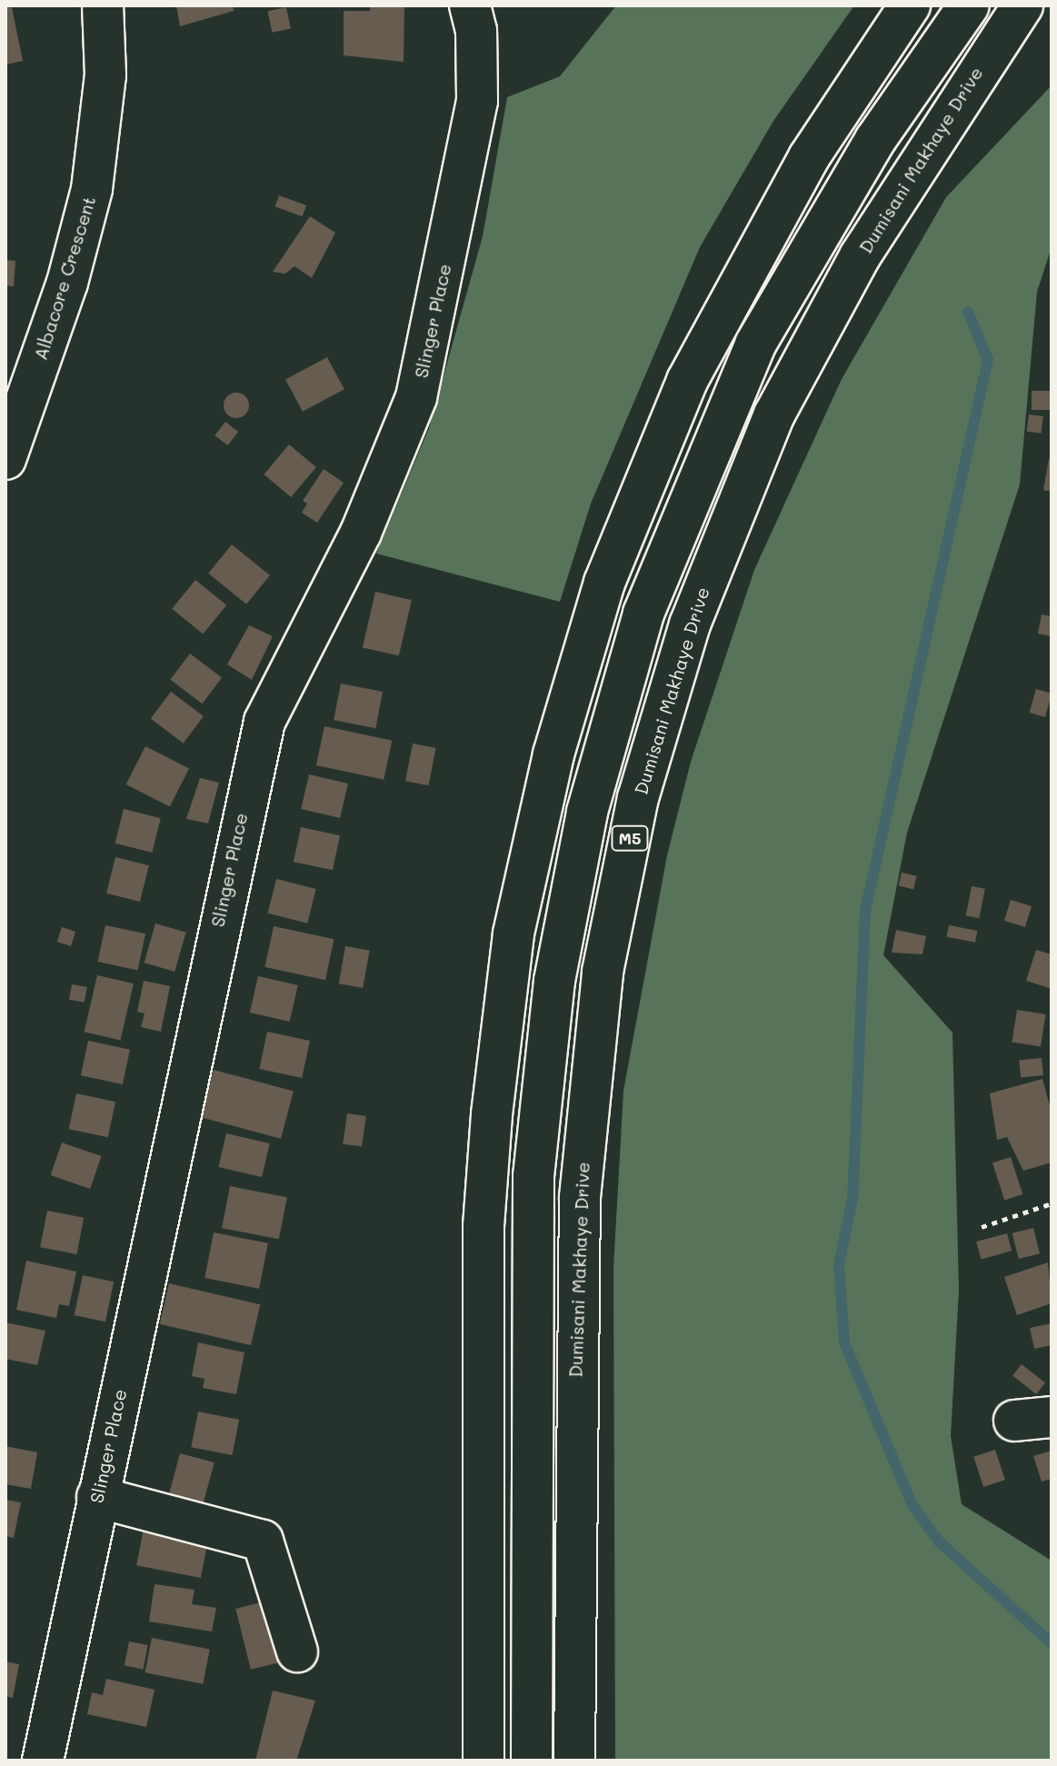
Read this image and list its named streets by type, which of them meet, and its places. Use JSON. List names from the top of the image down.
{
  "streets": {
    "main road": [
      "Dumisani Makhaye Drive",
      "Albacore Crescent",
      "Slinger Place",
      "M5"
    ]
  }
}
